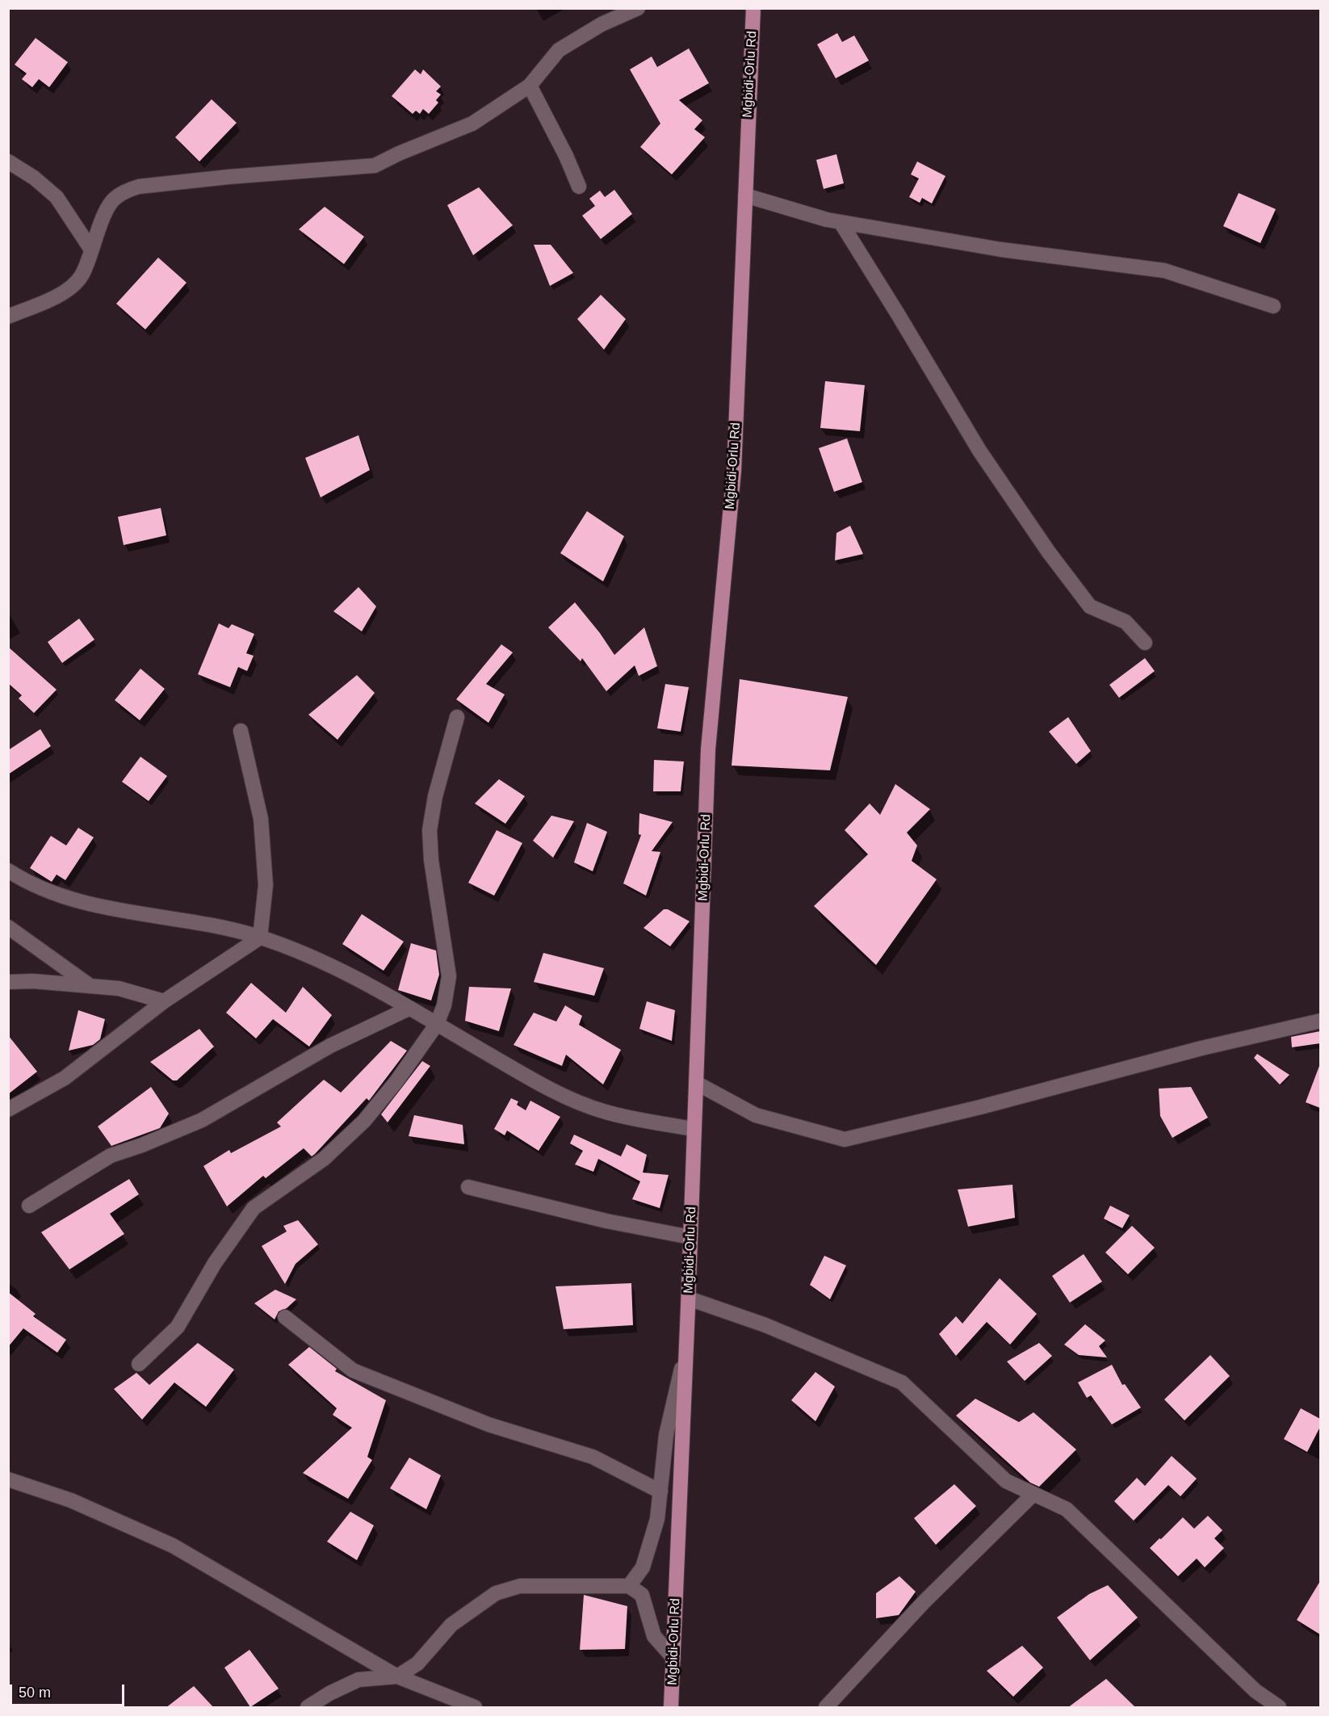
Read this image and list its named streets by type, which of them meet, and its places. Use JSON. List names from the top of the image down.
{
  "streets": {
    "main road": ["Mgbidi-Orlu Rd"]
  },
  "scale_bar": "50 m"
}
